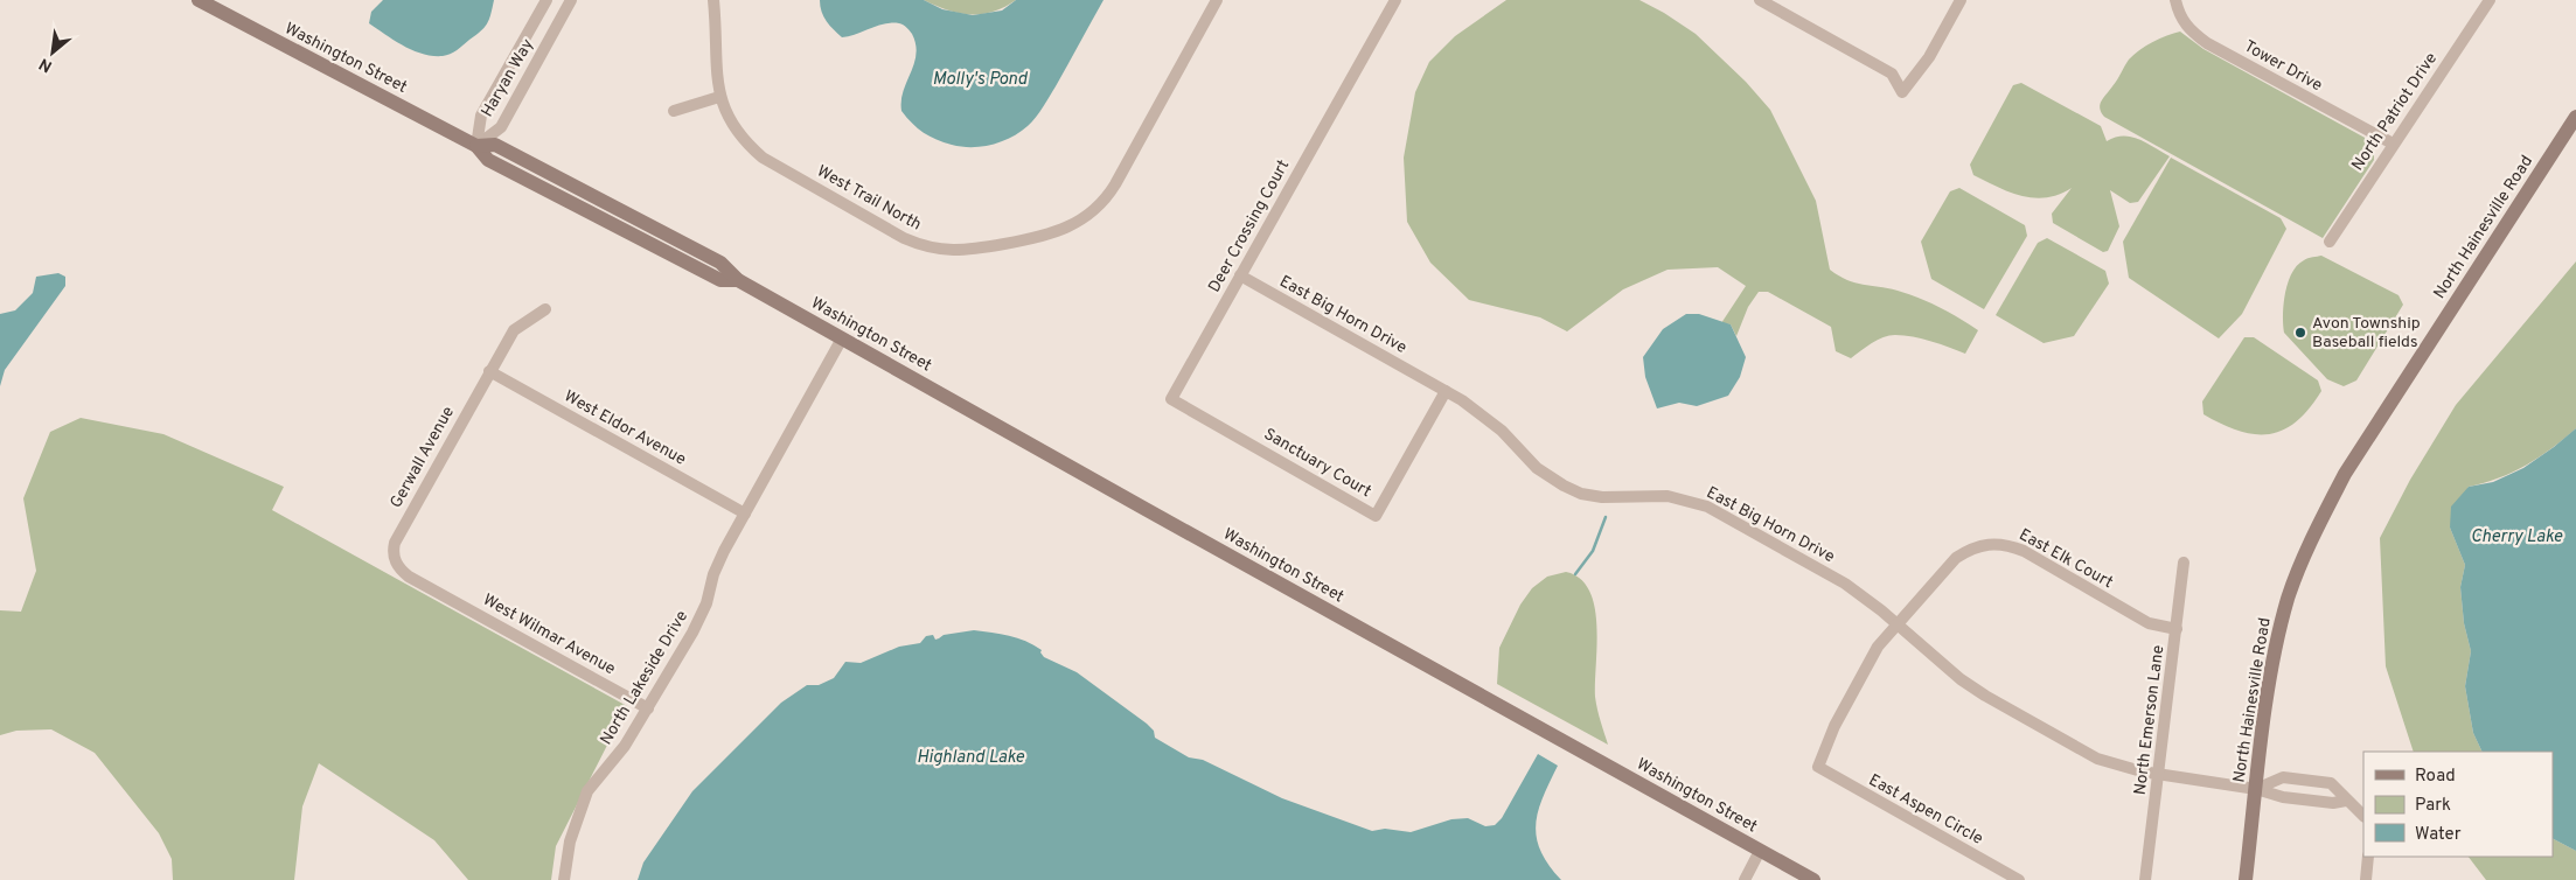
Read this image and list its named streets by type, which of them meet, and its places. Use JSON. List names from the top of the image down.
{
  "streets": {
    "main road": ["Washington Street", "North Hainesville Road"],
    "street": [
      "Tower Drive",
      "Haryan Way",
      "North Patriot Drive",
      "West Trail North",
      "Deer Crossing Court",
      "East Big Horn Drive",
      "West Eldor Avenue",
      "Gerwall Avenue",
      "Sanctuary Court",
      "East Elk Court",
      "West Wilmar Avenue",
      "North Lakeside Drive",
      "North Emerson Lane",
      "East Aspen Circle"
    ]
  },
  "crossings": [
    ["Washington Street", "Haryan Way"],
    ["Washington Street", "North Lakeside Drive"],
    ["Tower Drive", "North Patriot Drive"],
    ["Deer Crossing Court", "East Big Horn Drive"],
    ["Deer Crossing Court", "Sanctuary Court"],
    ["North Hainesville Road", "East Big Horn Drive"],
    ["East Big Horn Drive", "Sanctuary Court"],
    ["East Big Horn Drive", "East Elk Court"],
    ["East Big Horn Drive", "North Emerson Lane"],
    ["West Eldor Avenue", "Gerwall Avenue"],
    ["West Eldor Avenue", "North Lakeside Drive"],
    ["Gerwall Avenue", "West Wilmar Avenue"],
    ["East Elk Court", "North Emerson Lane"],
    ["East Elk Court", "East Aspen Circle"],
    ["West Wilmar Avenue", "North Lakeside Drive"]
  ],
  "water": ["Molly's Pond", "Cherry Lake", "Highland Lake"],
  "places": ["Avon Township Baseball fields"],
  "legend": ["Road", "Park", "Water"],
  "north": "bottom left"
}
